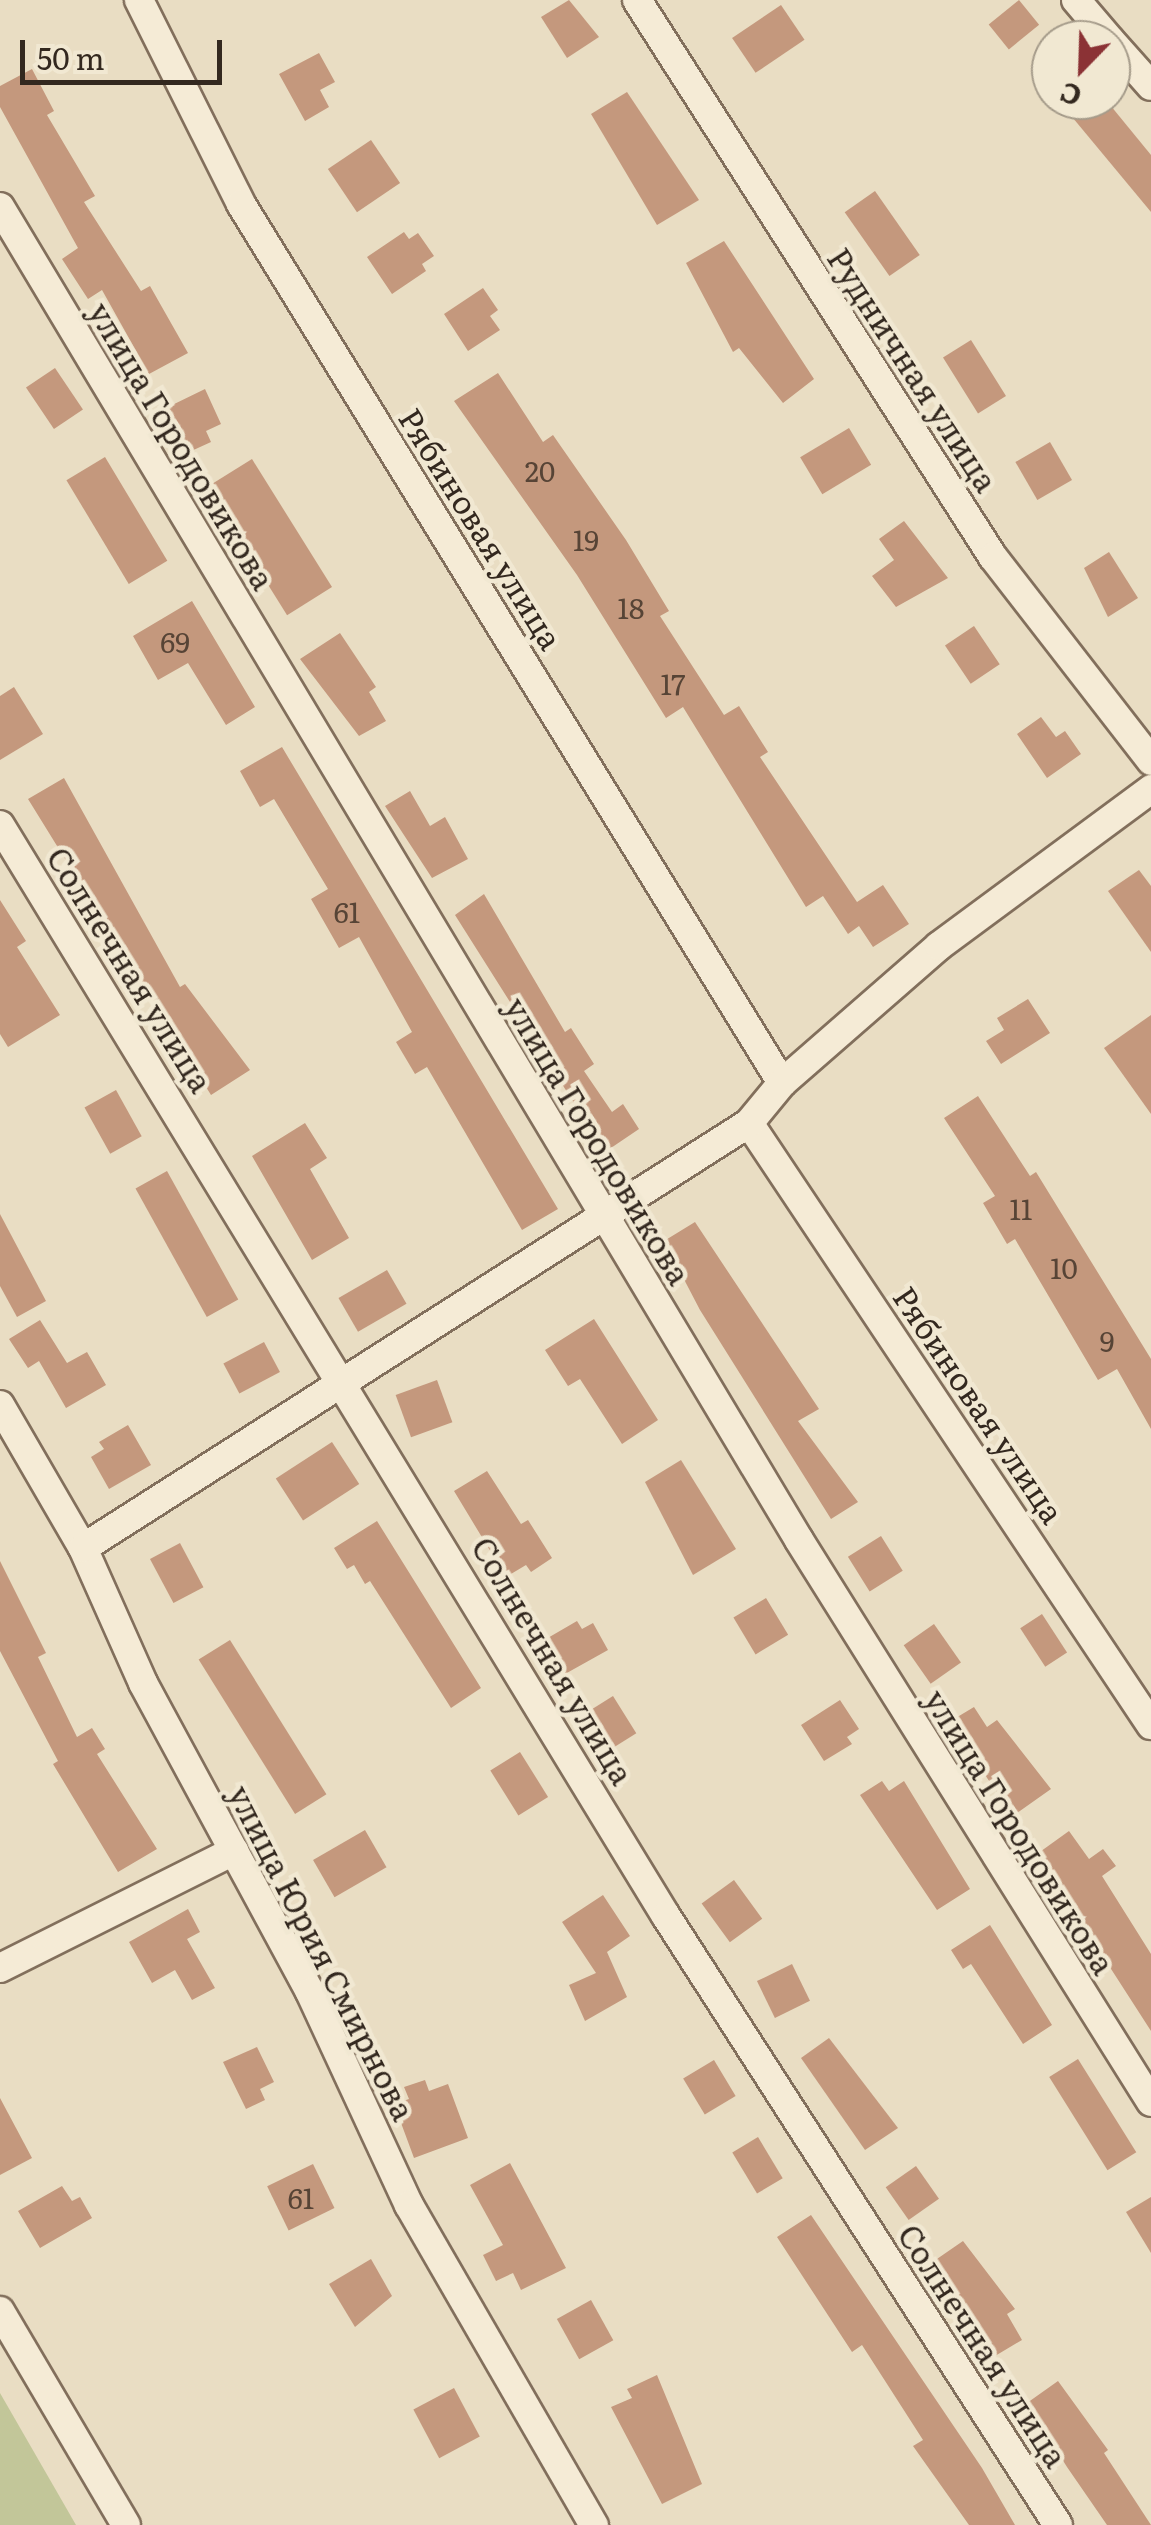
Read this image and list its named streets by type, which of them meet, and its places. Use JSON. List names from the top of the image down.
{
  "streets": {
    "street": [
      "Рудничная улица",
      "улица Городовикова",
      "Рябиновая улица",
      "Солнечная улица",
      "улица Юрия Смирнова"
    ]
  },
  "house_numbers": [
    "20",
    "19",
    "18",
    "69",
    "17",
    "61",
    "11",
    "10",
    "9",
    "61"
  ],
  "scale_bar": "50 m",
  "north": "bottom left"
}
